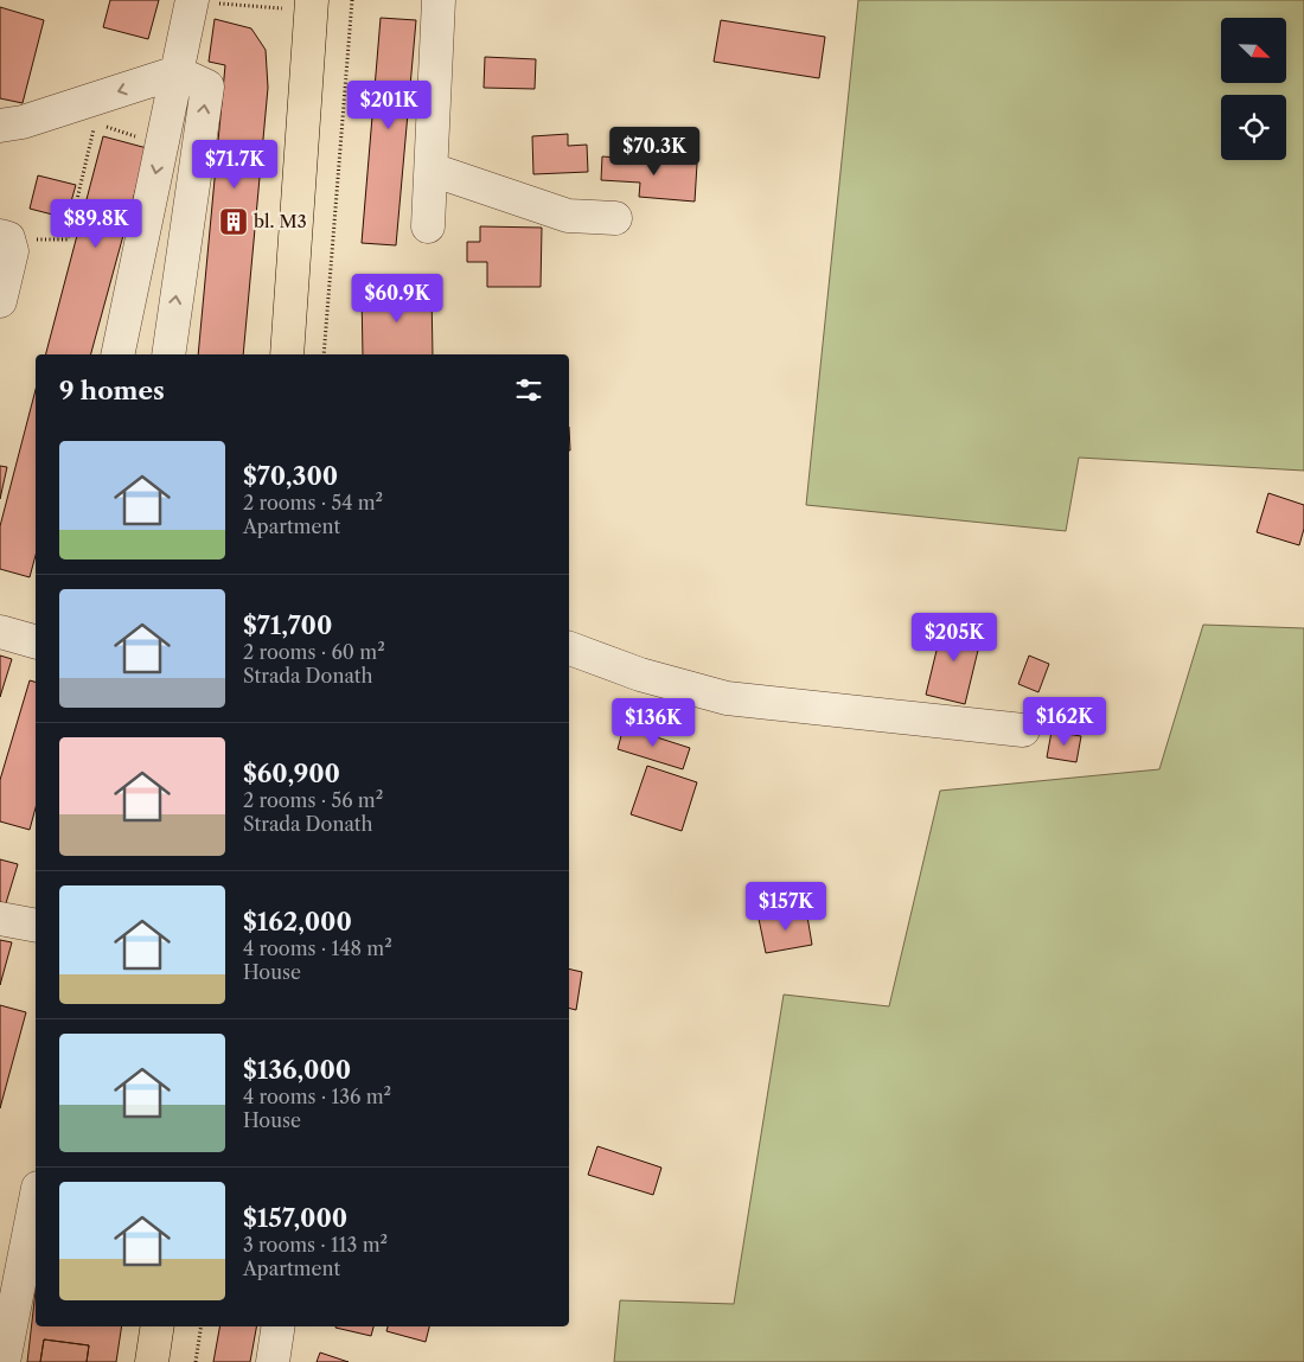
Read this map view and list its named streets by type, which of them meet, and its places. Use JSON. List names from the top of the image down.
{
  "places": {
    "building": ["bl. M3"]
  },
  "north": "bottom right",
  "page": {
    "price": [
      "$201K",
      "$70.3K",
      "$71.7K",
      "$89.8K",
      "$60.9K",
      "$205K",
      "$162K",
      "$136K",
      "$157K"
    ],
    "heading": "9 homes",
    "list": [
      {
        "name": "$70,300",
        "note": "2 rooms · 54 m² · Apartment"
      },
      {
        "name": "$71,700",
        "note": "2 rooms · 60 m² · Strada Donath"
      },
      {
        "name": "$60,900",
        "note": "2 rooms · 56 m² · Strada Donath"
      },
      {
        "name": "$162,000",
        "note": "4 rooms · 148 m² · House"
      },
      {
        "name": "$136,000",
        "note": "4 rooms · 136 m² · House"
      },
      {
        "name": "$157,000",
        "note": "3 rooms · 113 m² · Apartment"
      }
    ]
  }
}
